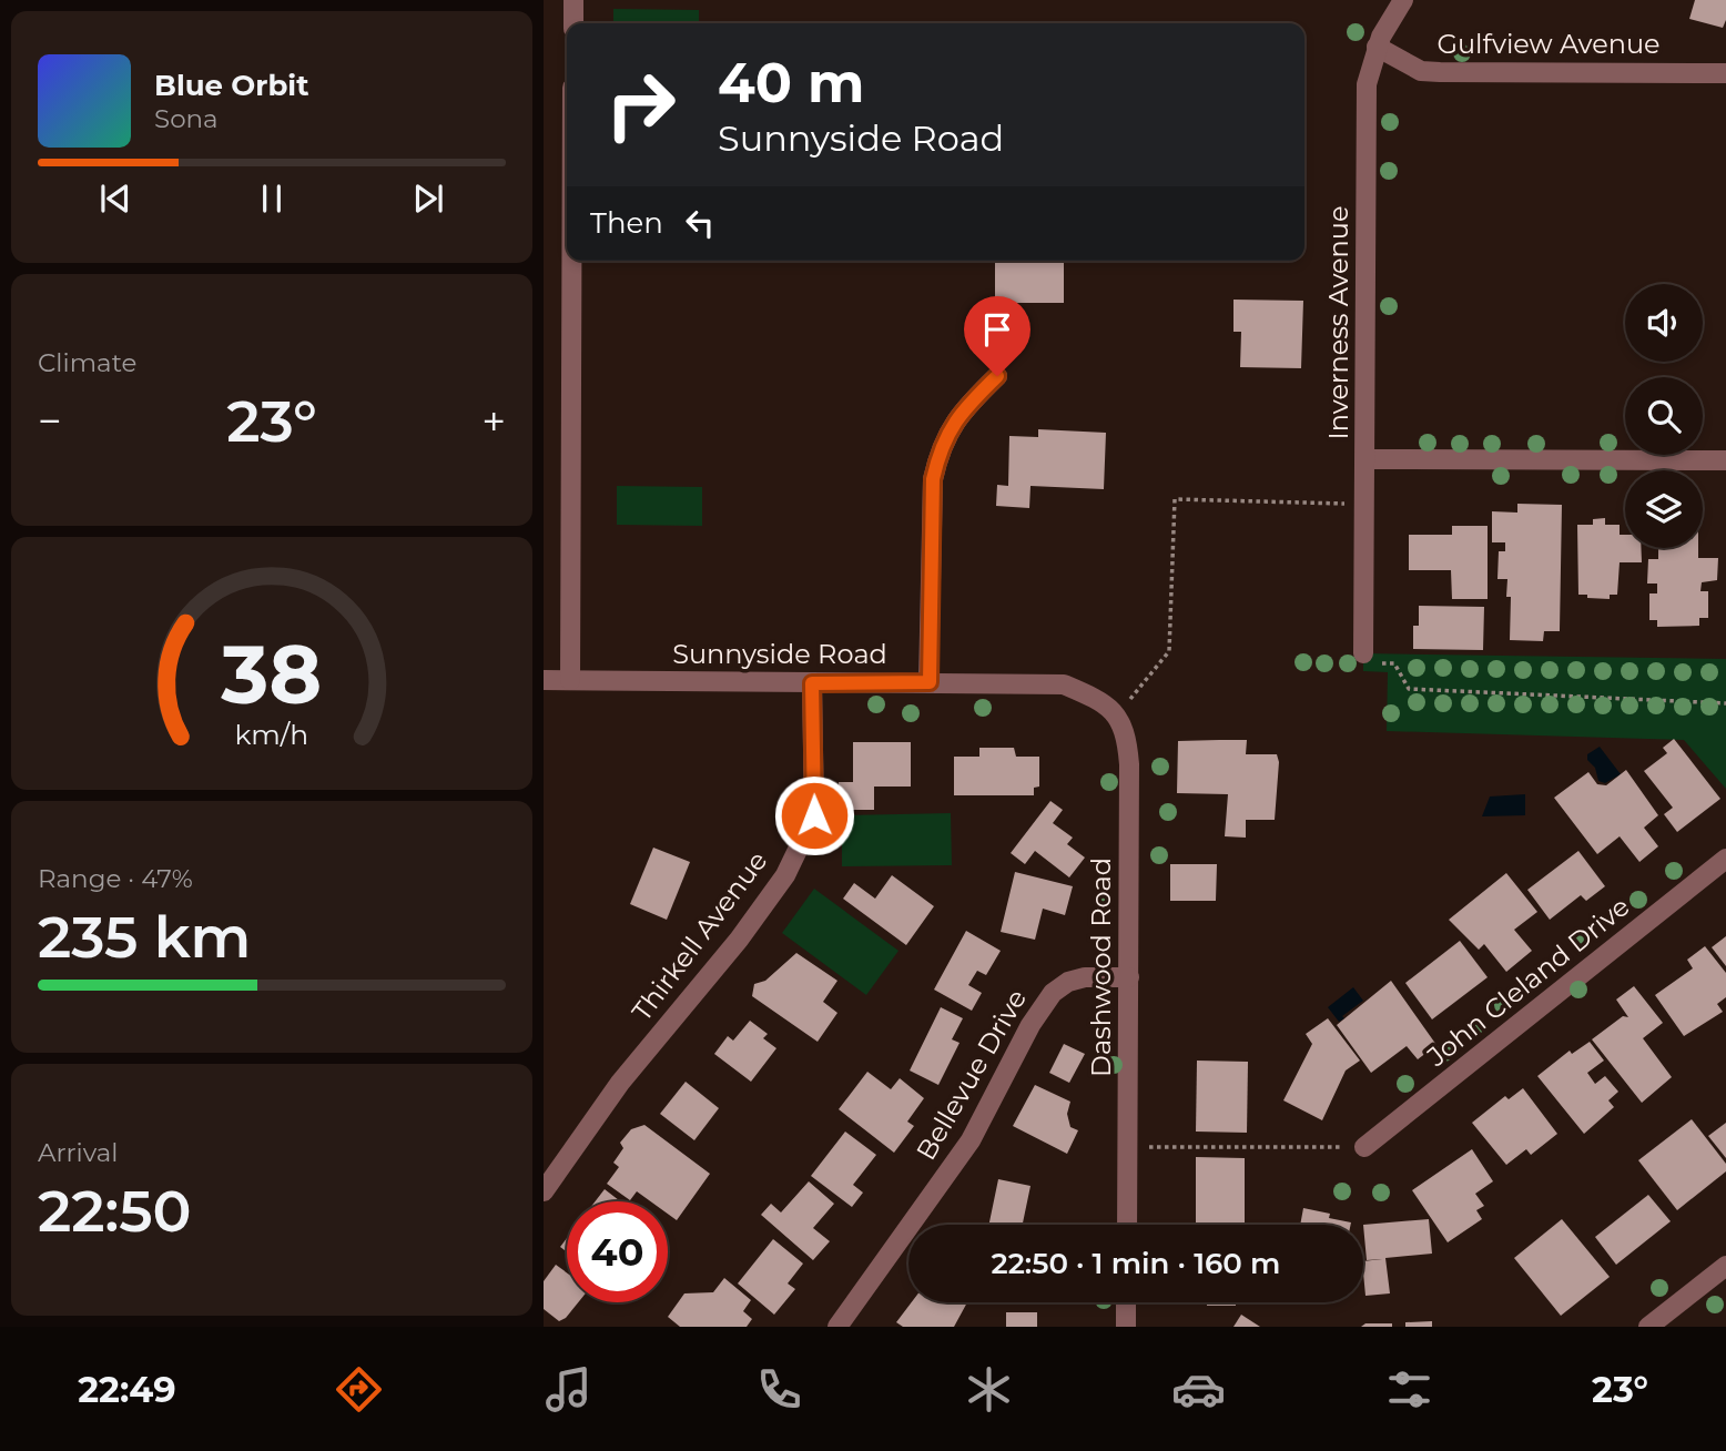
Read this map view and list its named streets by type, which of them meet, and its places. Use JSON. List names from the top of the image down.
{
  "streets": {
    "street": [
      "Gulfview Avenue",
      "Inverness Avenue",
      "Sunnyside Road",
      "Thirkell Avenue",
      "Dashwood Road",
      "John Cleland Drive",
      "Bellevue Drive"
    ]
  },
  "crossings": [
    ["Gulfview Avenue", "Inverness Avenue"],
    ["Sunnyside Road", "Thirkell Avenue"],
    ["Sunnyside Road", "Dashwood Road"],
    ["Dashwood Road", "Bellevue Drive"]
  ],
  "page": {
    "turn": ["40 m", "Sunnyside Road"],
    "song": ["Blue Orbit", "Sona"],
    "then": "Then",
    "tile": [
      "Climate",
      ["Range · 47%", "235 km"],
      ["Arrival", "22:50"]
    ],
    "heat": ["−", "23°", "+"],
    "limit": "40",
    "trip": "22:50 · 1 min · 160 m",
    "tabs": ["22:49", "23°"],
    "gauge": ["38", "km/h"]
  }
}
